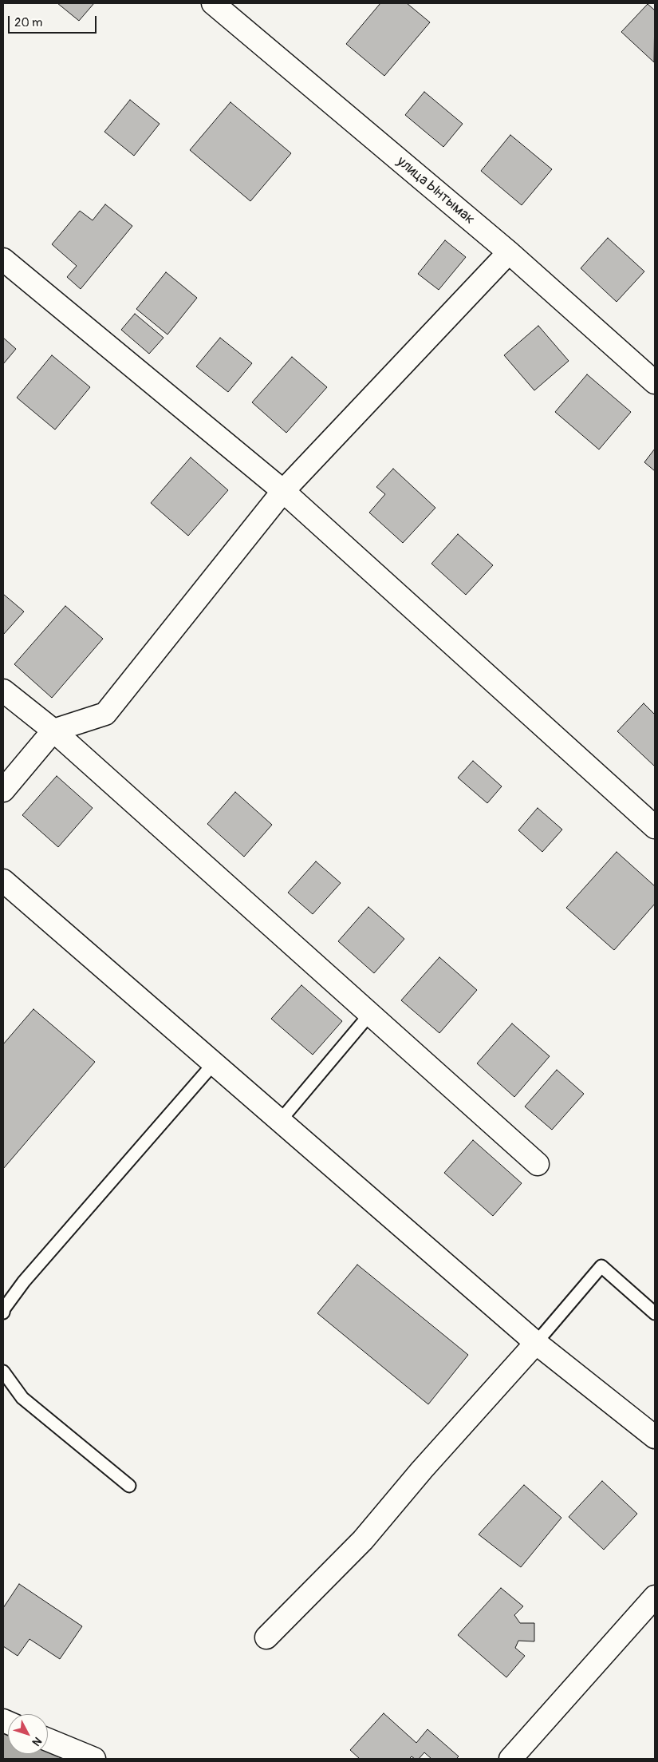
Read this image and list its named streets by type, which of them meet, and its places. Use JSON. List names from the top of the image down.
{
  "streets": {
    "street": ["улица Ынтымак"]
  },
  "scale_bar": "20 m",
  "north": "bottom right"
}
